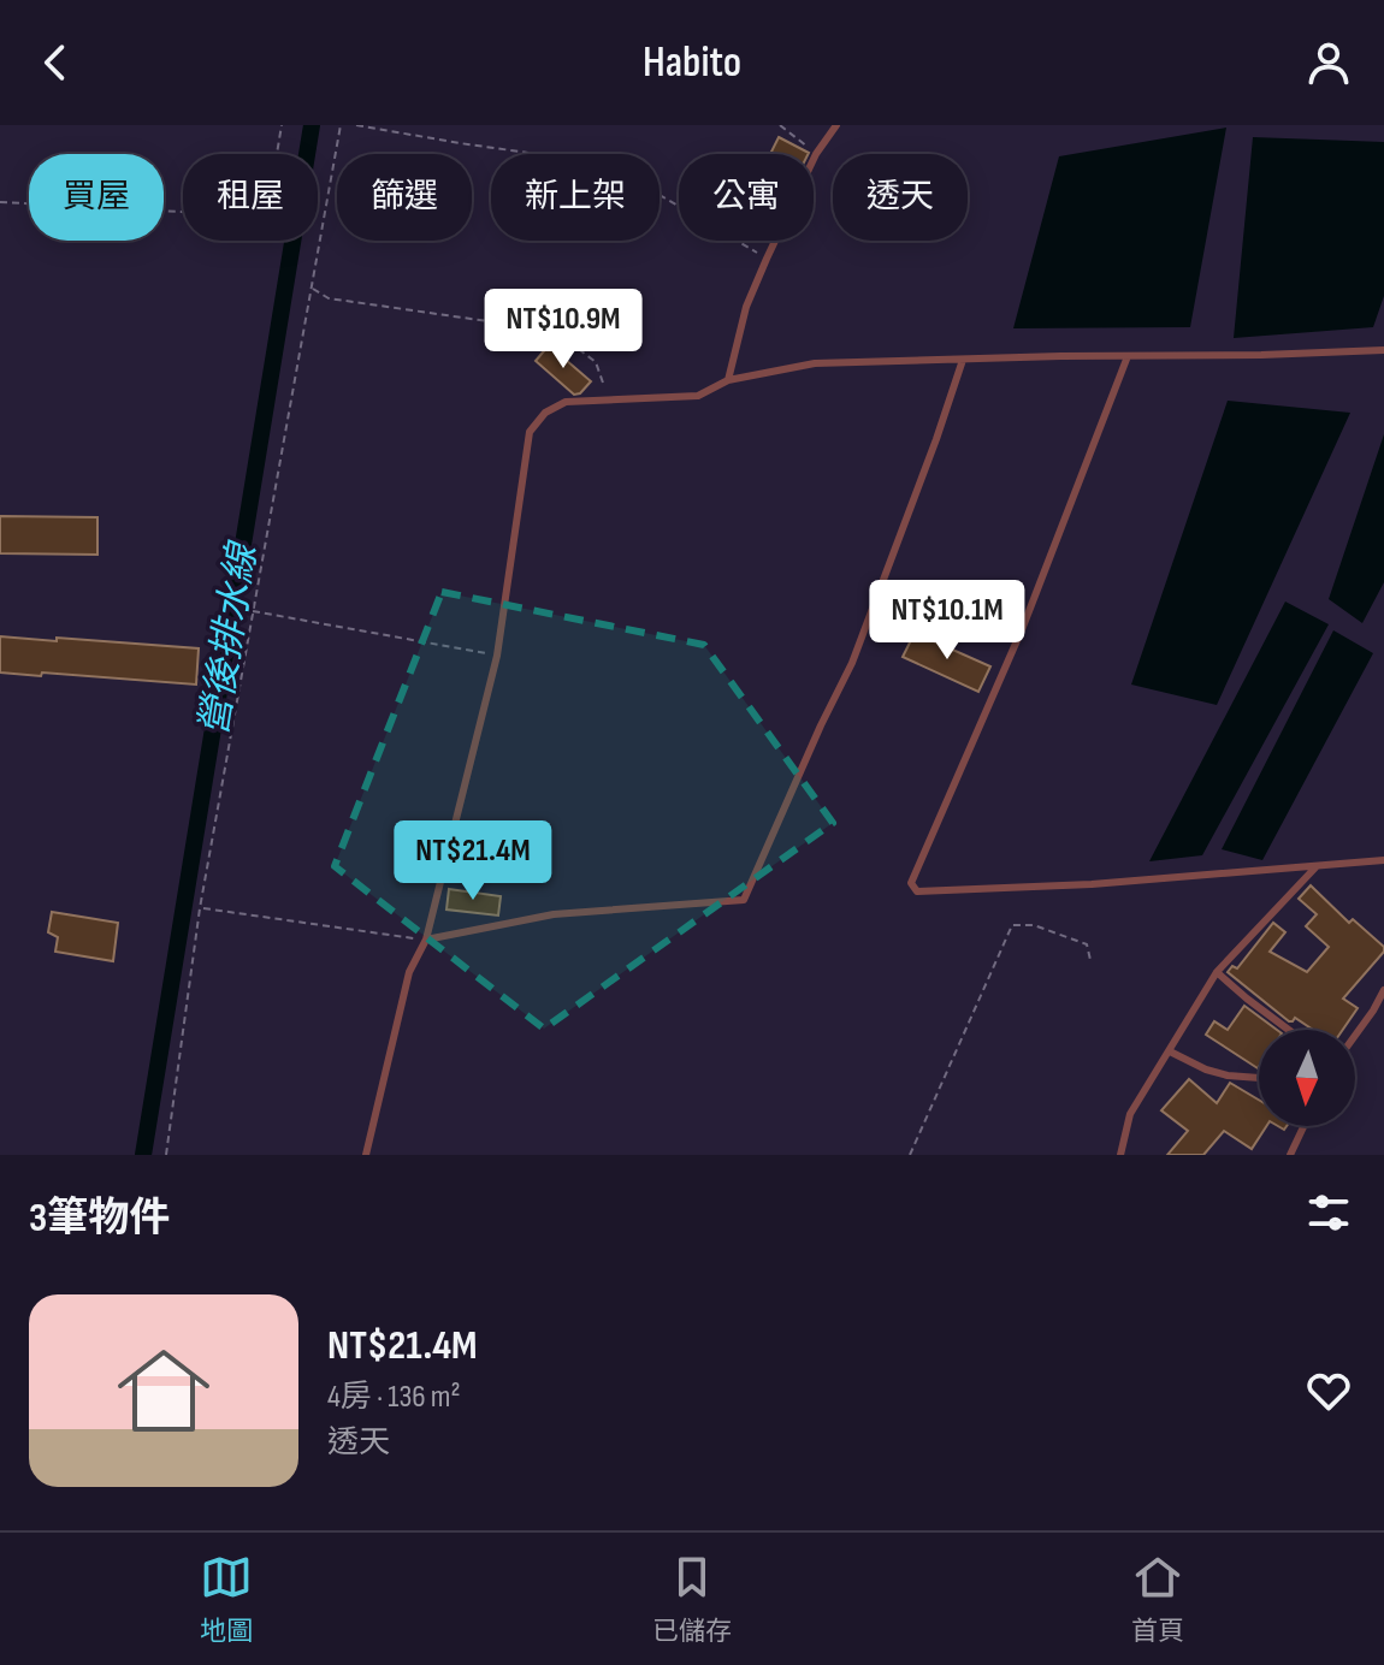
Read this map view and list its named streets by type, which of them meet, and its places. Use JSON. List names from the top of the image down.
{
  "water": ["營後排水線"],
  "north": "bottom",
  "page": {
    "header": "Habito",
    "chip": [
      "買屋",
      "租屋",
      "篩選",
      "新上架",
      "公寓",
      "透天"
    ],
    "price": ["NT$10.9M", "NT$10.1M", "NT$21.4M"],
    "heading": "3筆物件",
    "list": [
      {
        "name": "NT$21.4M",
        "note": "4房 · 136 m² · 透天"
      }
    ],
    "tabs": ["地圖", "已儲存", "首頁"]
  }
}
